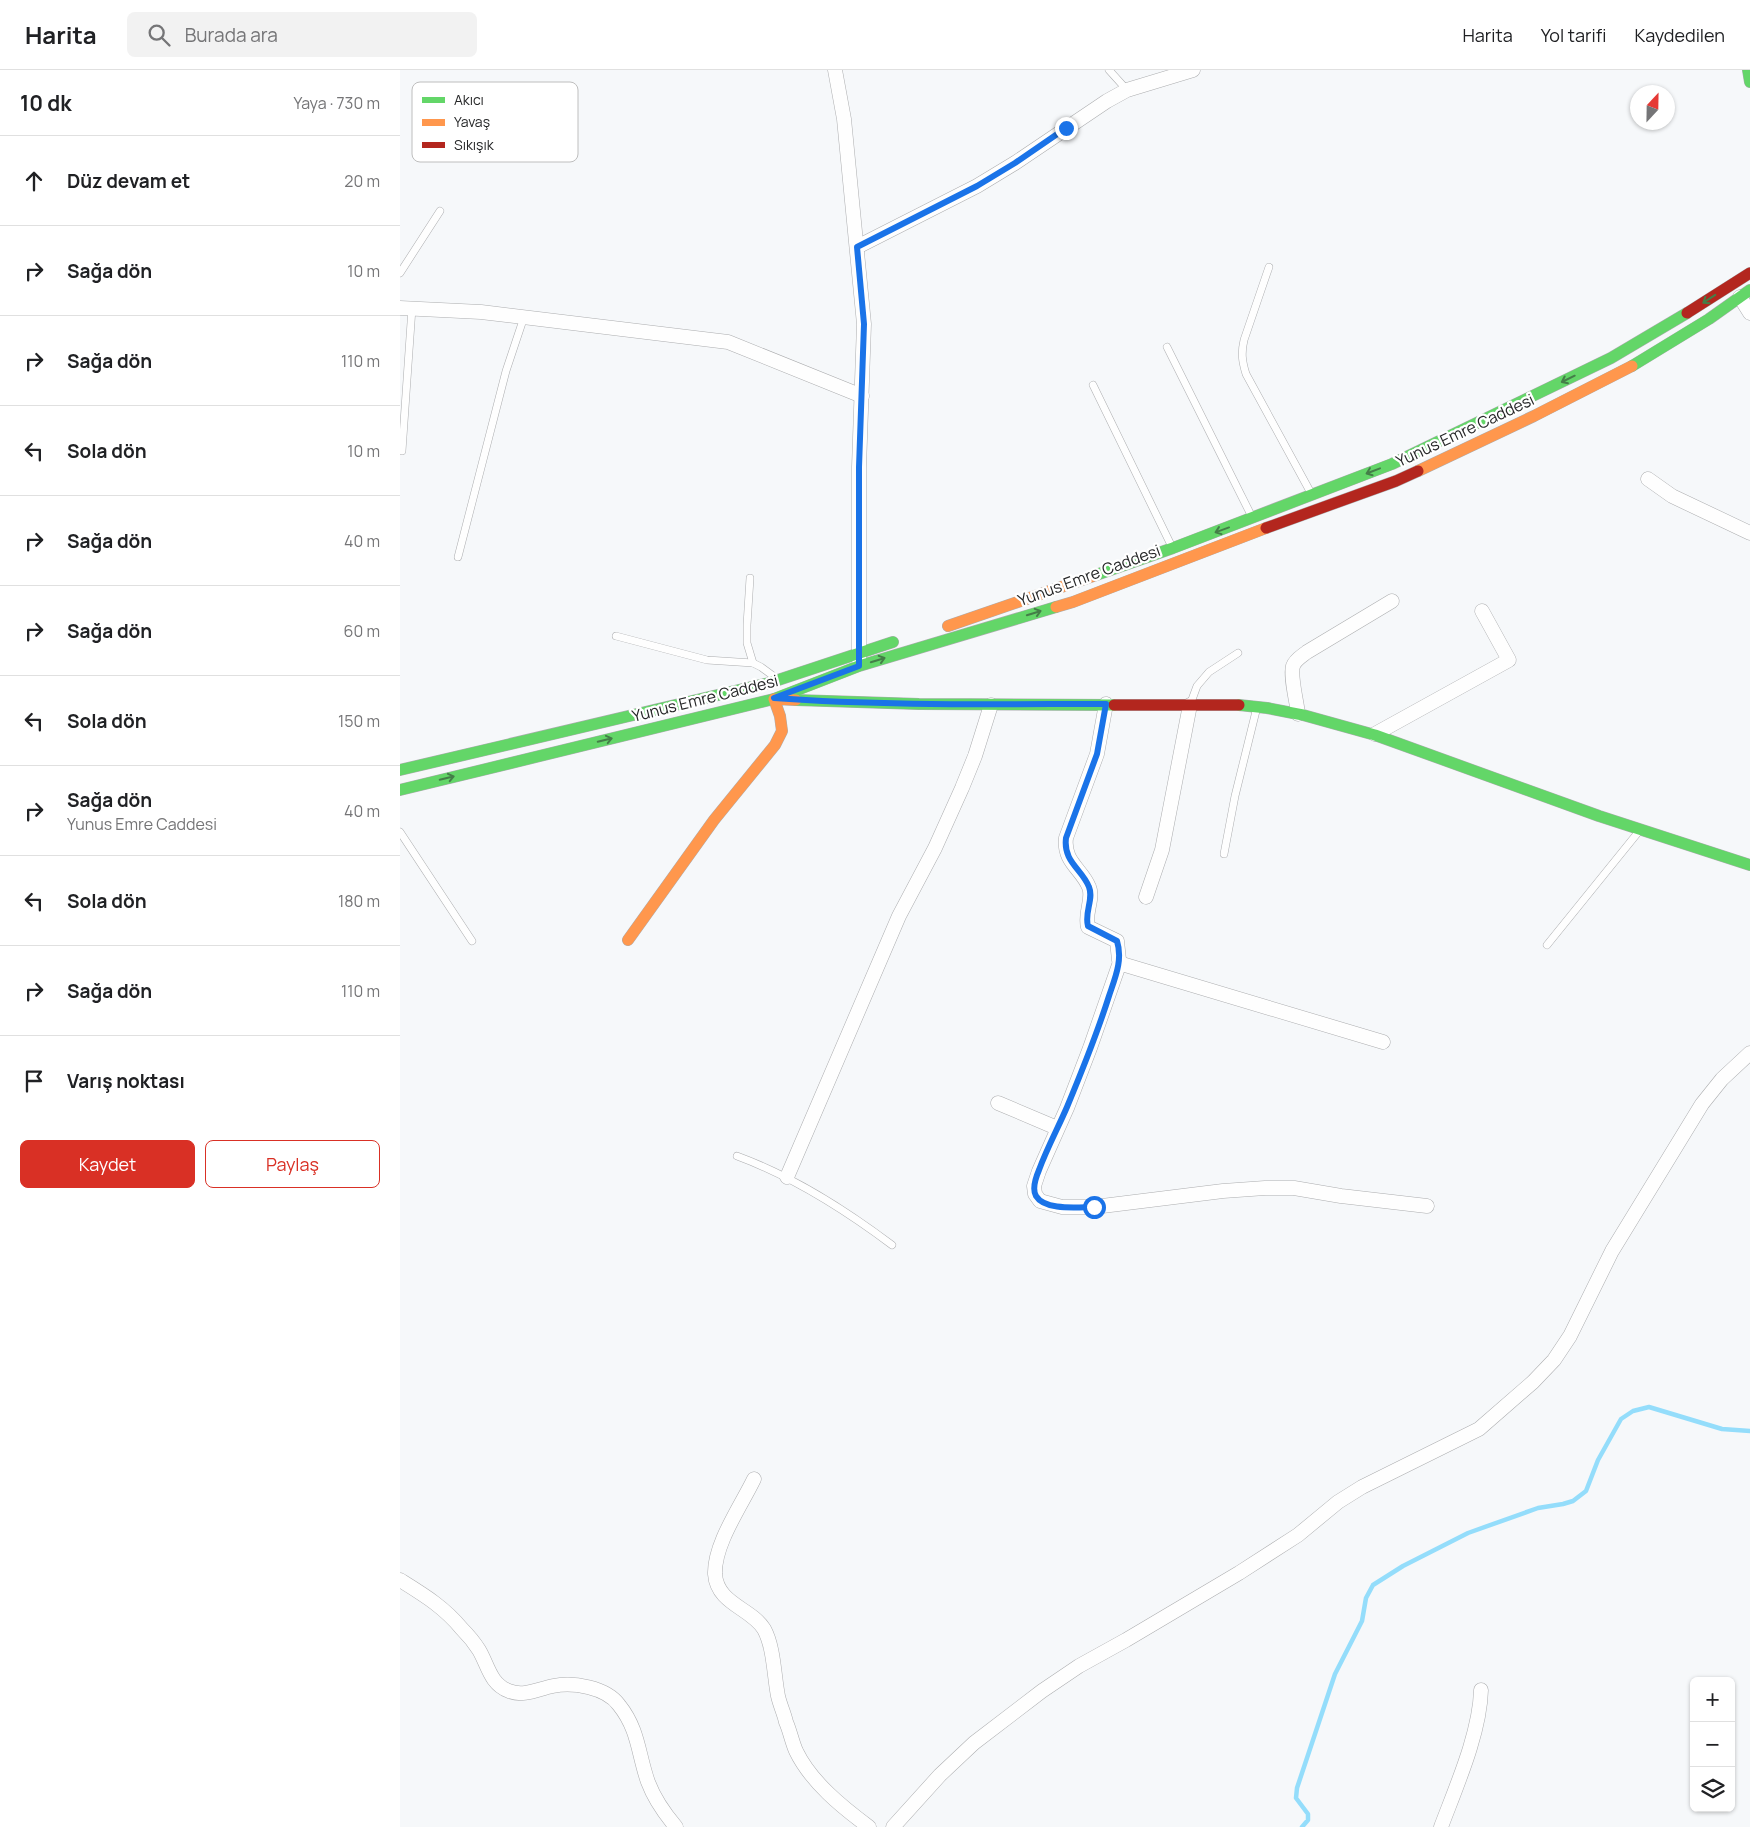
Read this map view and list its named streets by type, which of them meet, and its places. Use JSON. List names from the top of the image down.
{
  "streets": {
    "street": ["Yunus Emre Caddesi"]
  },
  "legend": ["Akıcı", "Yavaş", "Sıkışık"],
  "north": "top",
  "page": {
    "header": "Harita",
    "search": "Burada ara",
    "nav": ["Harita", "Yol tarifi", "Kaydedilen"],
    "heading": ["10 dk", "Yaya · 730 m"],
    "list": [
      ["Düz devam et", "20 m"],
      ["Sağa dön", "10 m"],
      ["Sağa dön", "110 m"],
      ["Sola dön", "10 m"],
      ["Sağa dön", "40 m"],
      ["Sağa dön", "60 m"],
      ["Sola dön", "150 m"],
      ["Sağa dön", "Yunus Emre Caddesi", "40 m"],
      ["Sola dön", "180 m"],
      ["Sağa dön", "110 m"],
      "Varış noktası"
    ],
    "buttons": ["Kaydet", "Paylaş"],
    "map_buttons": ["+", "−"]
  }
}
